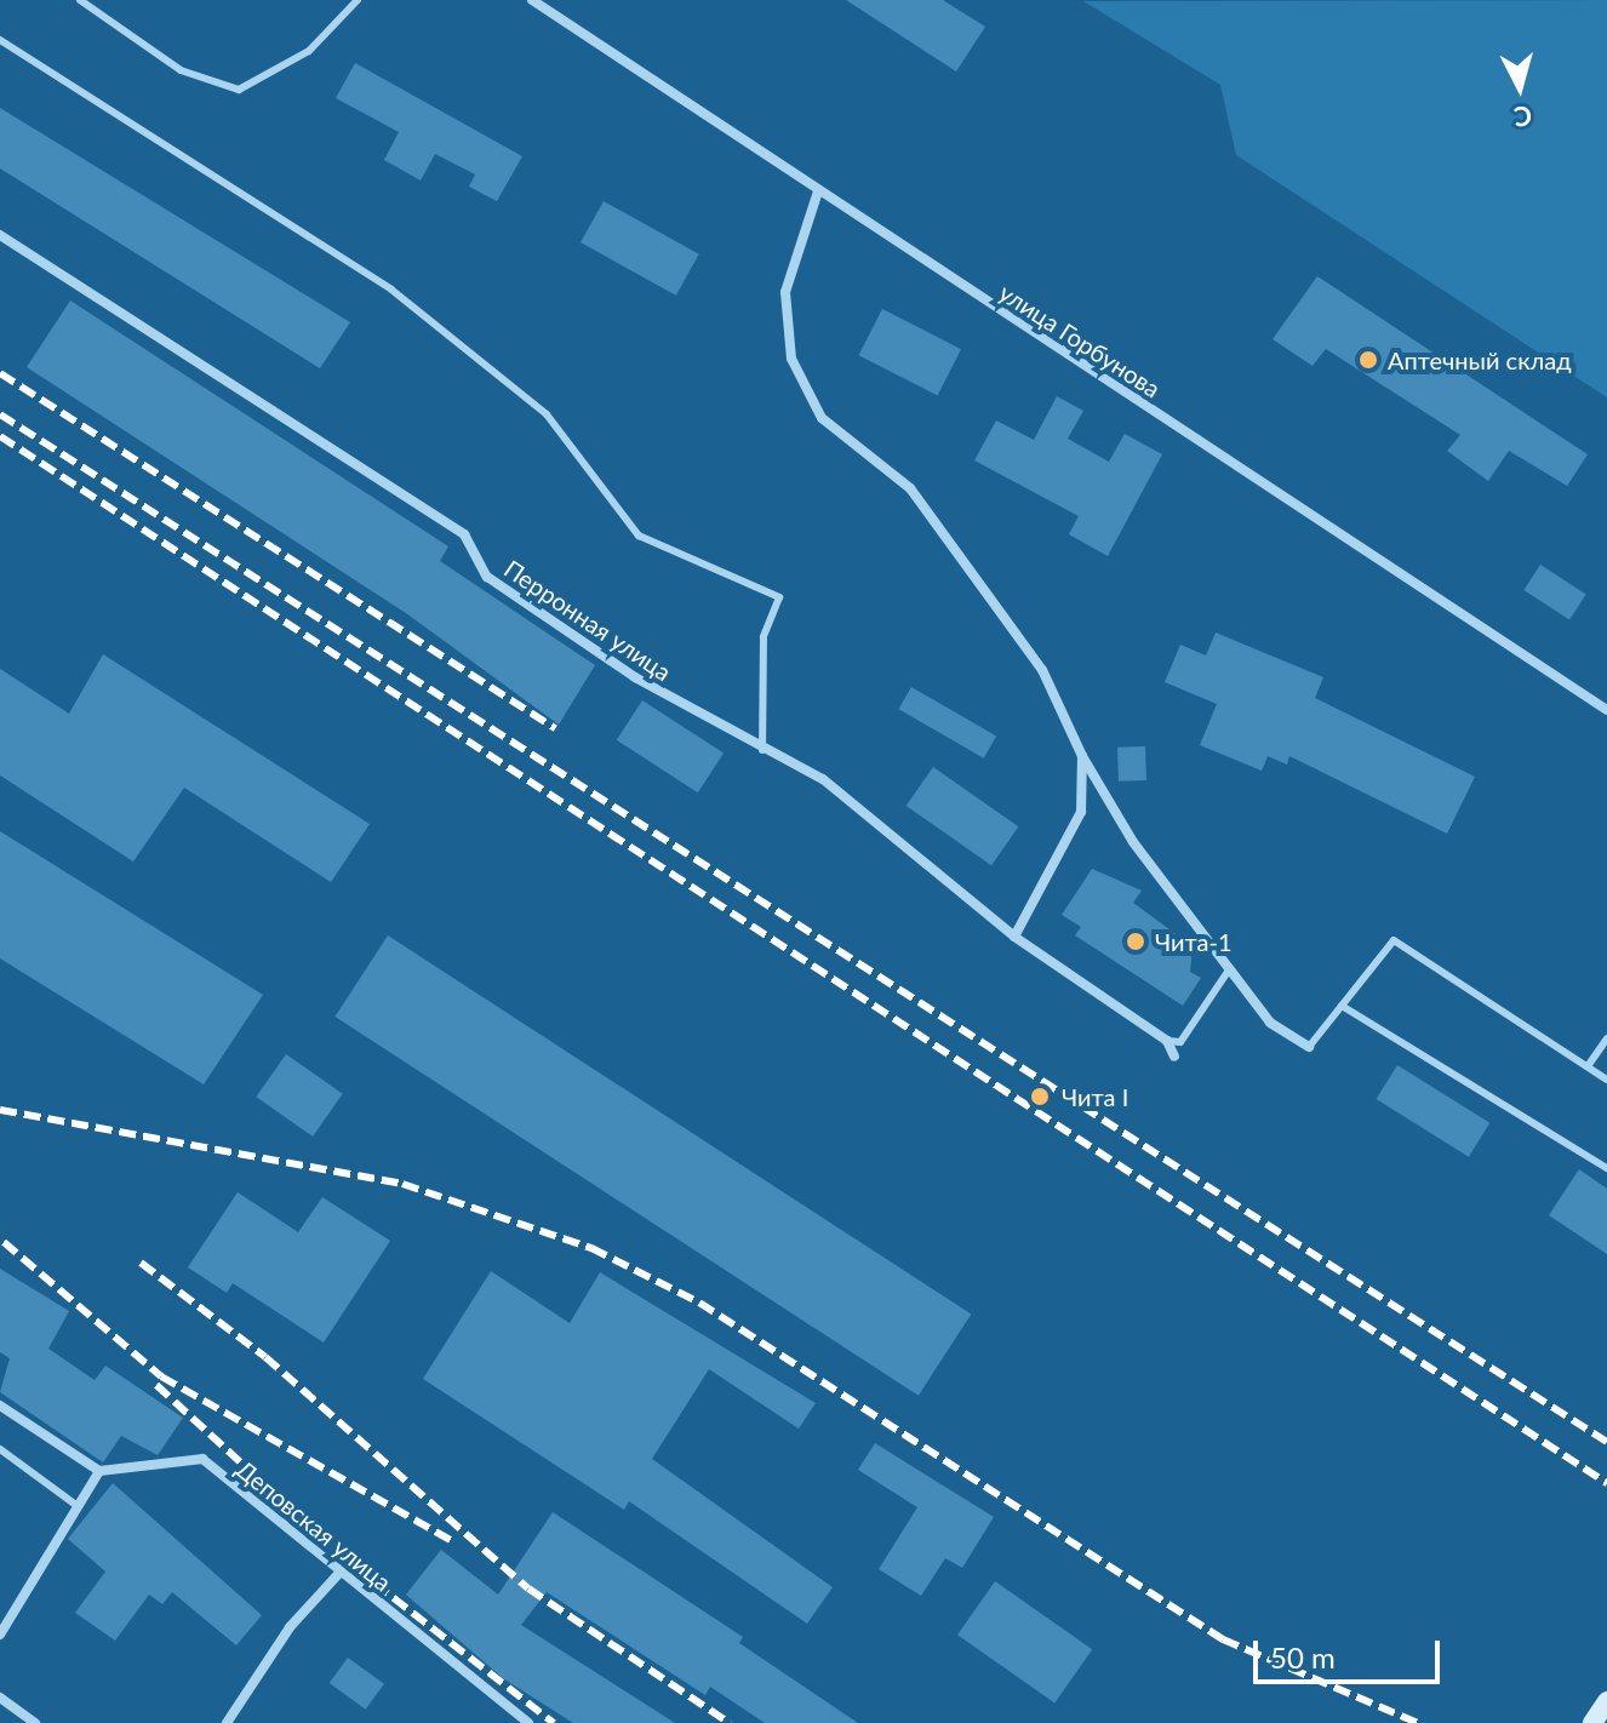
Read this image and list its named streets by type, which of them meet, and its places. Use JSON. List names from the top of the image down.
{
  "streets": {
    "street": ["улица Горбунова", "Перронная улица", "Деповская улица"]
  },
  "places": ["Аптечный склад", "Чита-1", "Чита I"],
  "scale_bar": "50 m",
  "north": "bottom"
}
